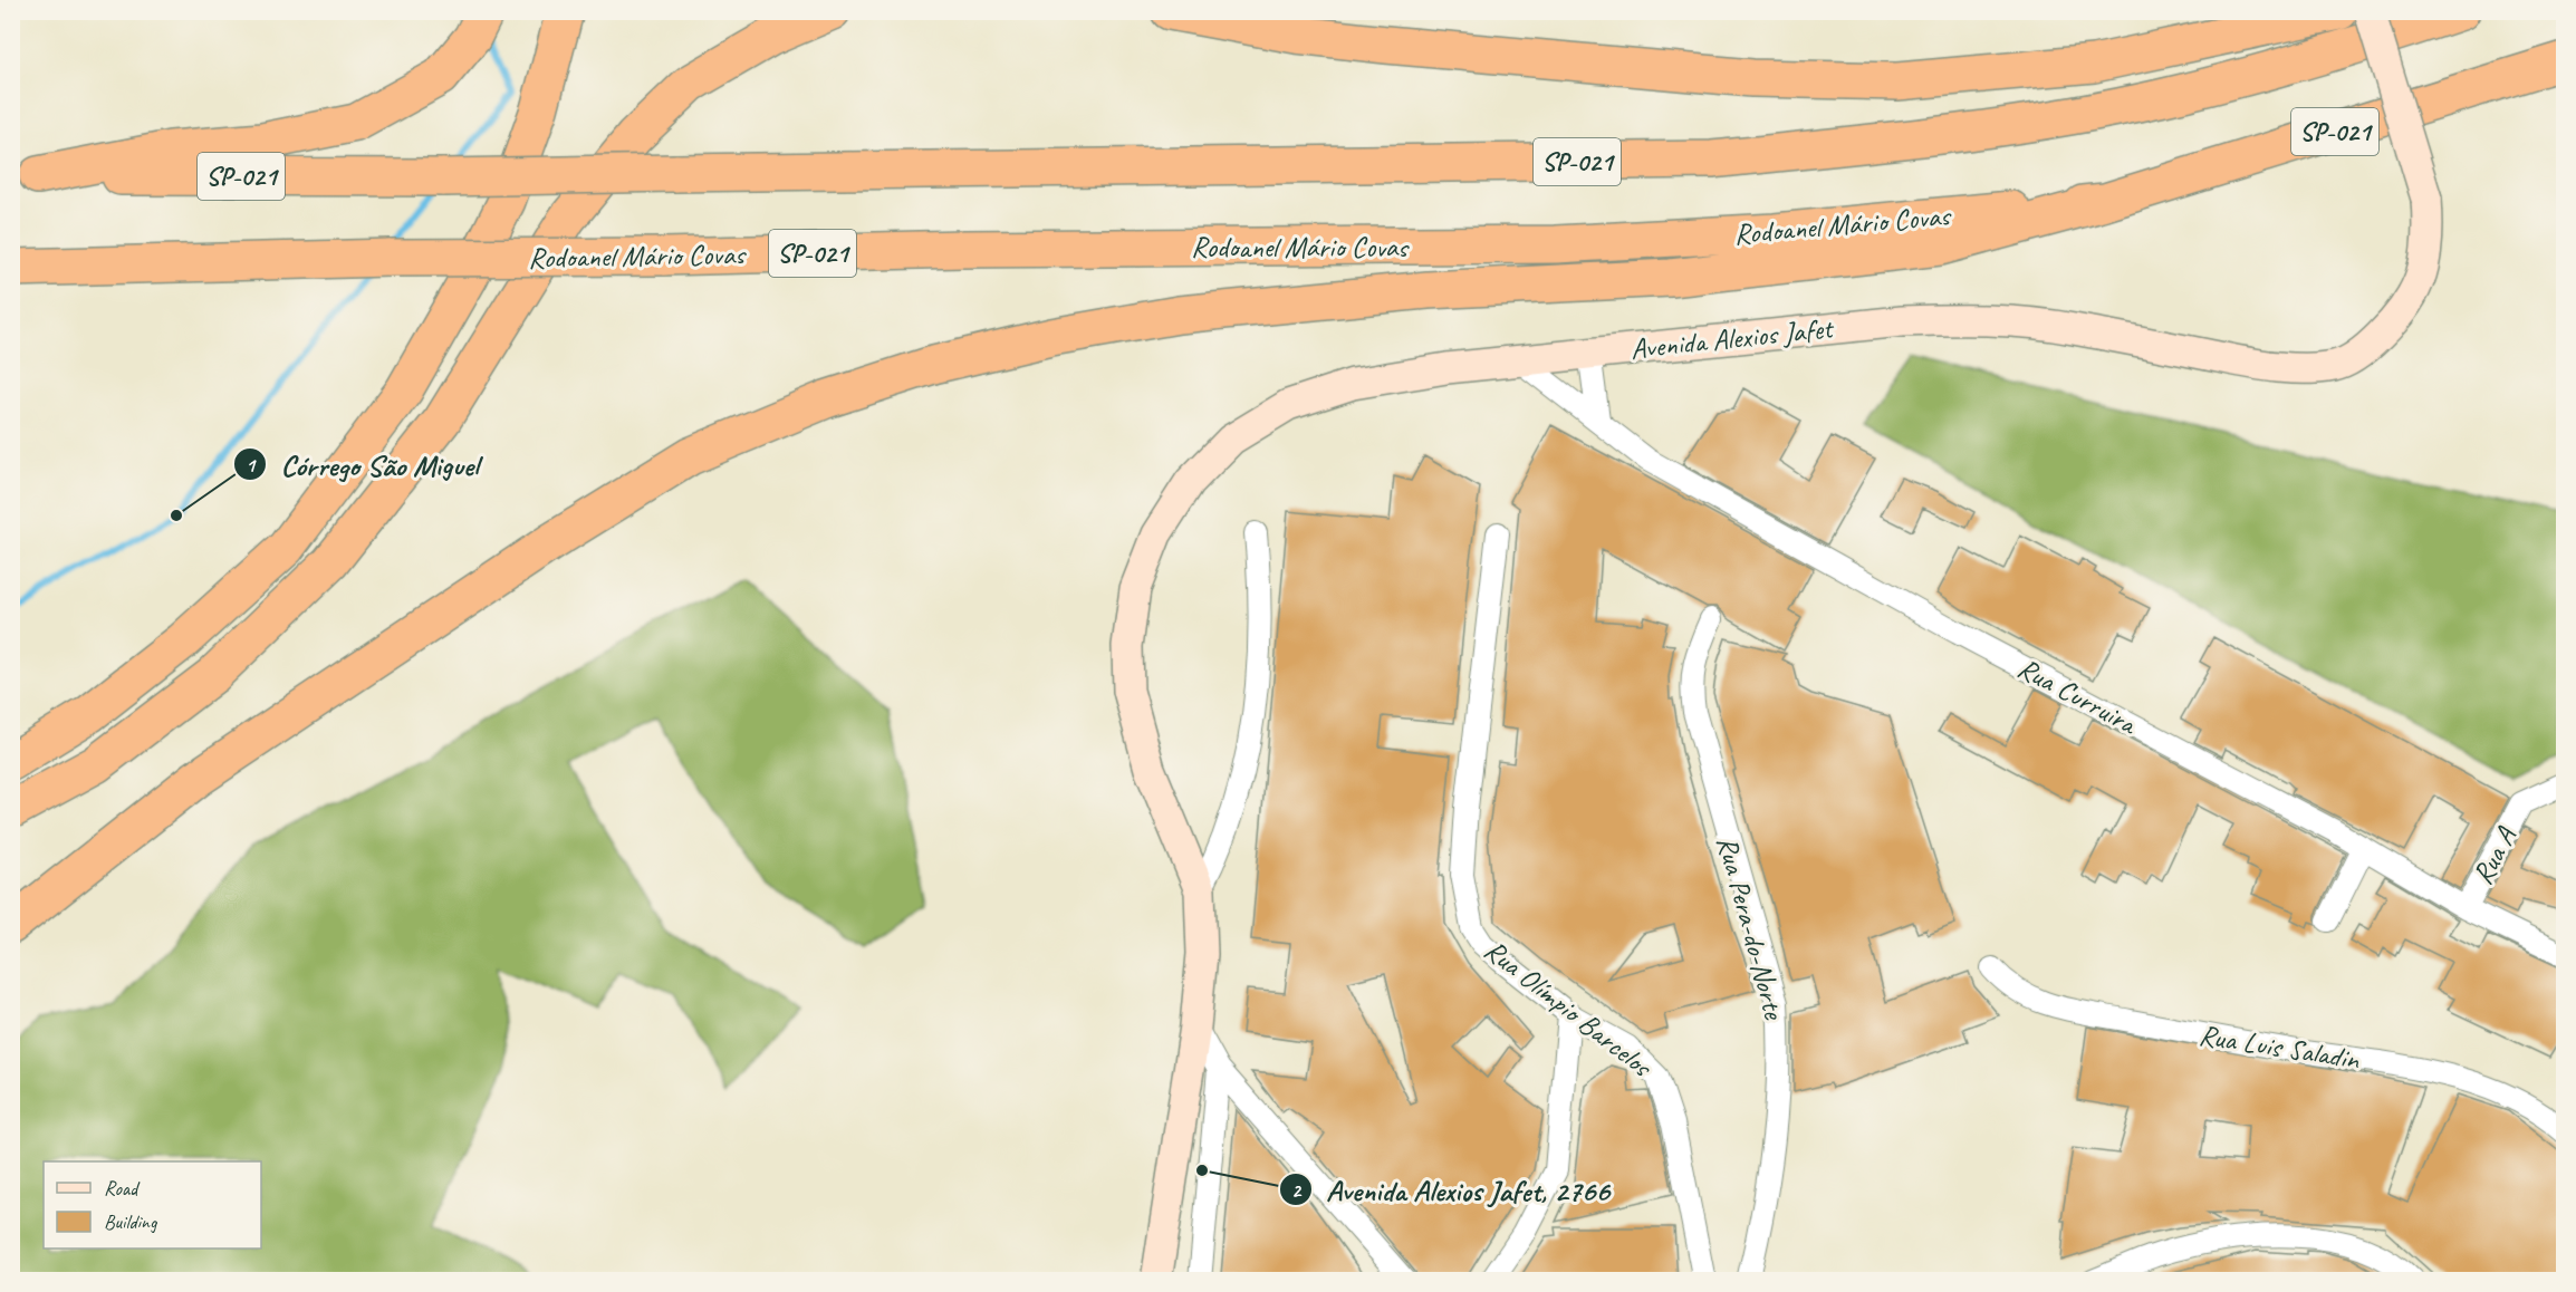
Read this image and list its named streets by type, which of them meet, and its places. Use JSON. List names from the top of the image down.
{
  "streets": {
    "highway": ["SP-021", "Rodoanel Mário Covas"],
    "main road": ["Avenida Alexios Jafet"],
    "street": [
      "Rua Curruira",
      "Rua A",
      "Rua Pera-do-Norte",
      "Rua Olímpio Barcelos",
      "Rua Luis Saladin"
    ]
  },
  "crossings": [
    ["Avenida Alexios Jafet", "Rua Curruira"],
    ["Rua Curruira", "Rua A"]
  ],
  "places": ["Córrego São Miguel", "Avenida Alexios Jafet, 2766"],
  "legend": ["Road", "Building"]
}
